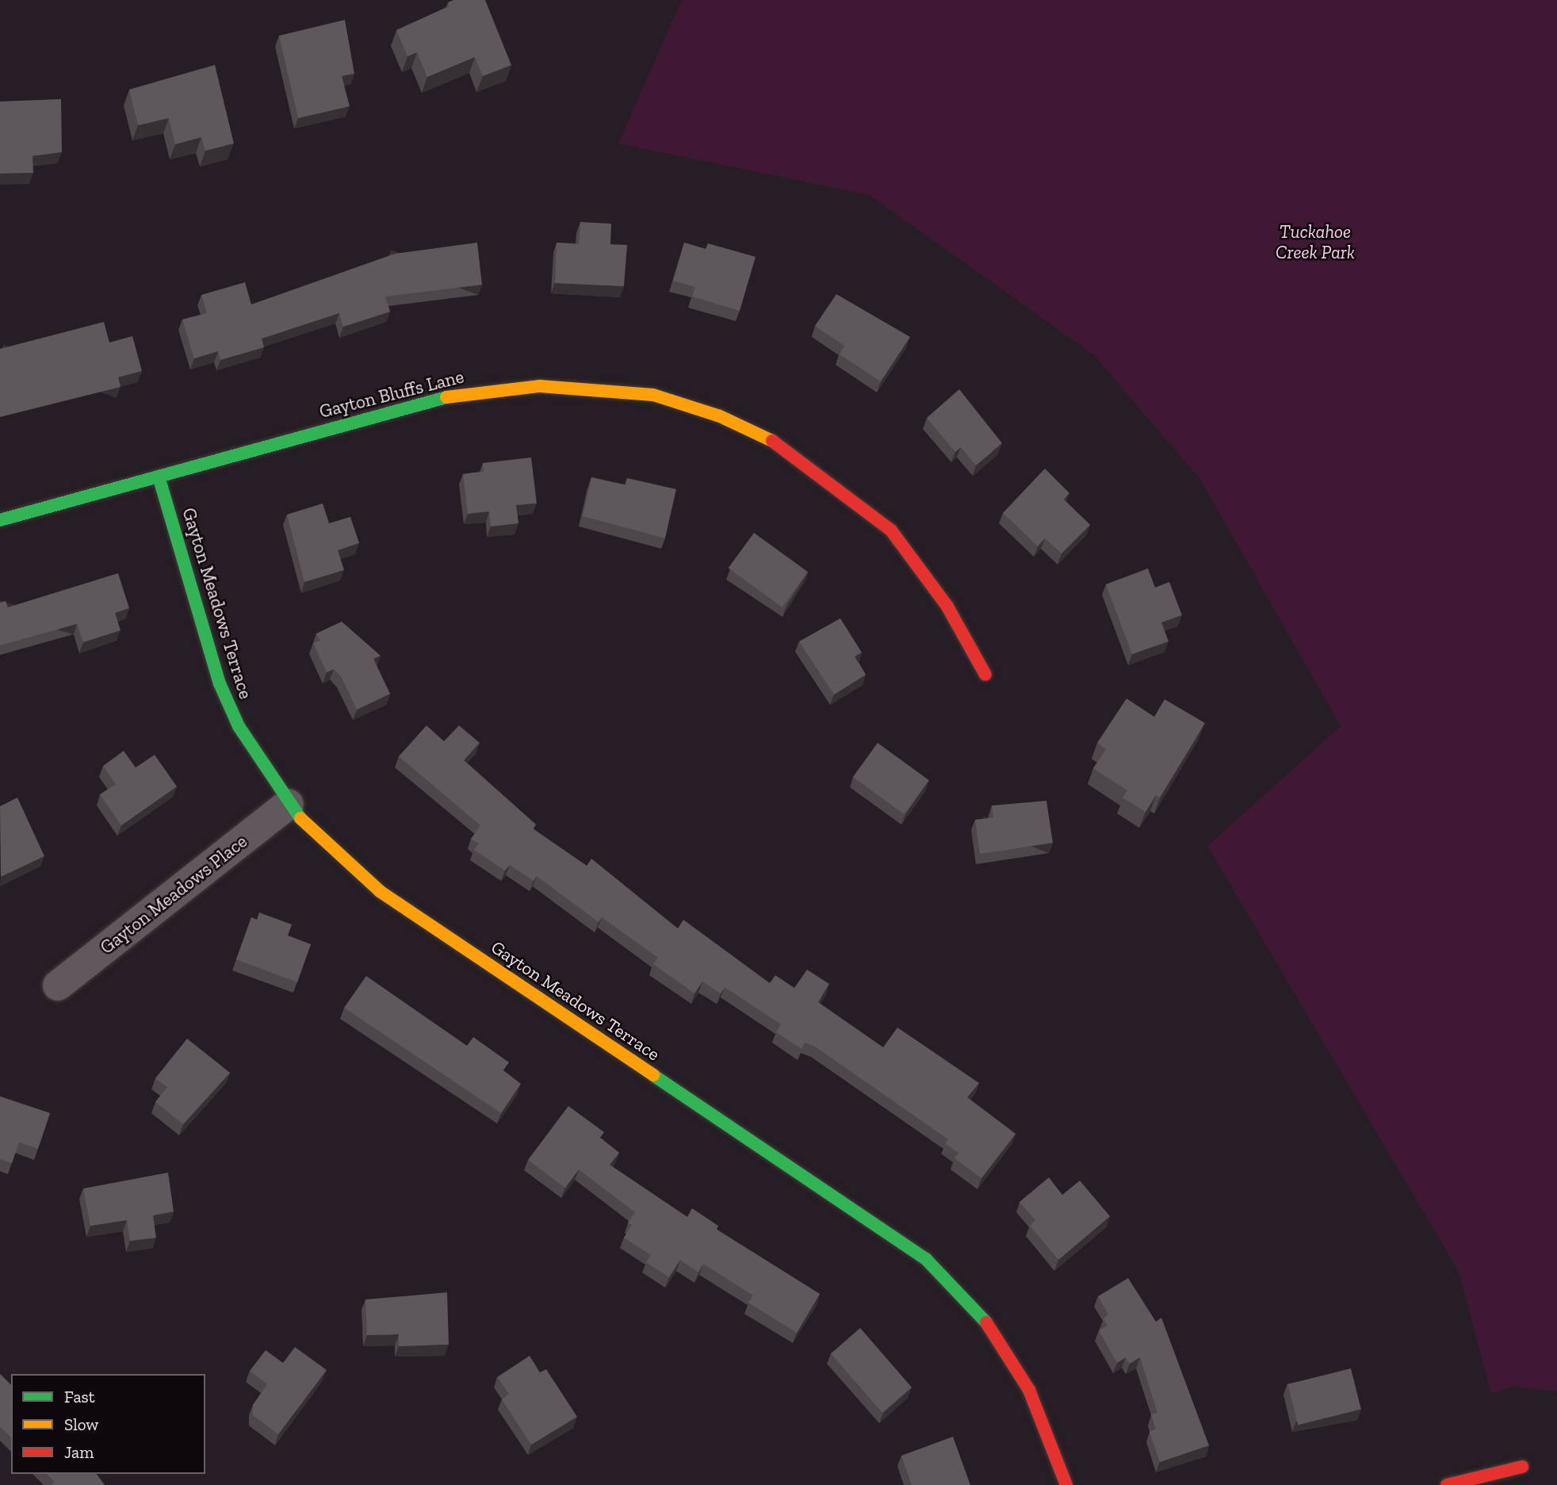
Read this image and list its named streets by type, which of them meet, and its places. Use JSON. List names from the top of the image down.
{
  "streets": {
    "street": ["Gayton Bluffs Lane", "Gayton Meadows Terrace", "Gayton Meadows Place"]
  },
  "crossings": [
    ["Gayton Bluffs Lane", "Gayton Meadows Terrace"],
    ["Gayton Meadows Terrace", "Gayton Meadows Place"]
  ],
  "parks": ["Tuckahoe Creek Park"],
  "legend": ["Fast", "Slow", "Jam"]
}
